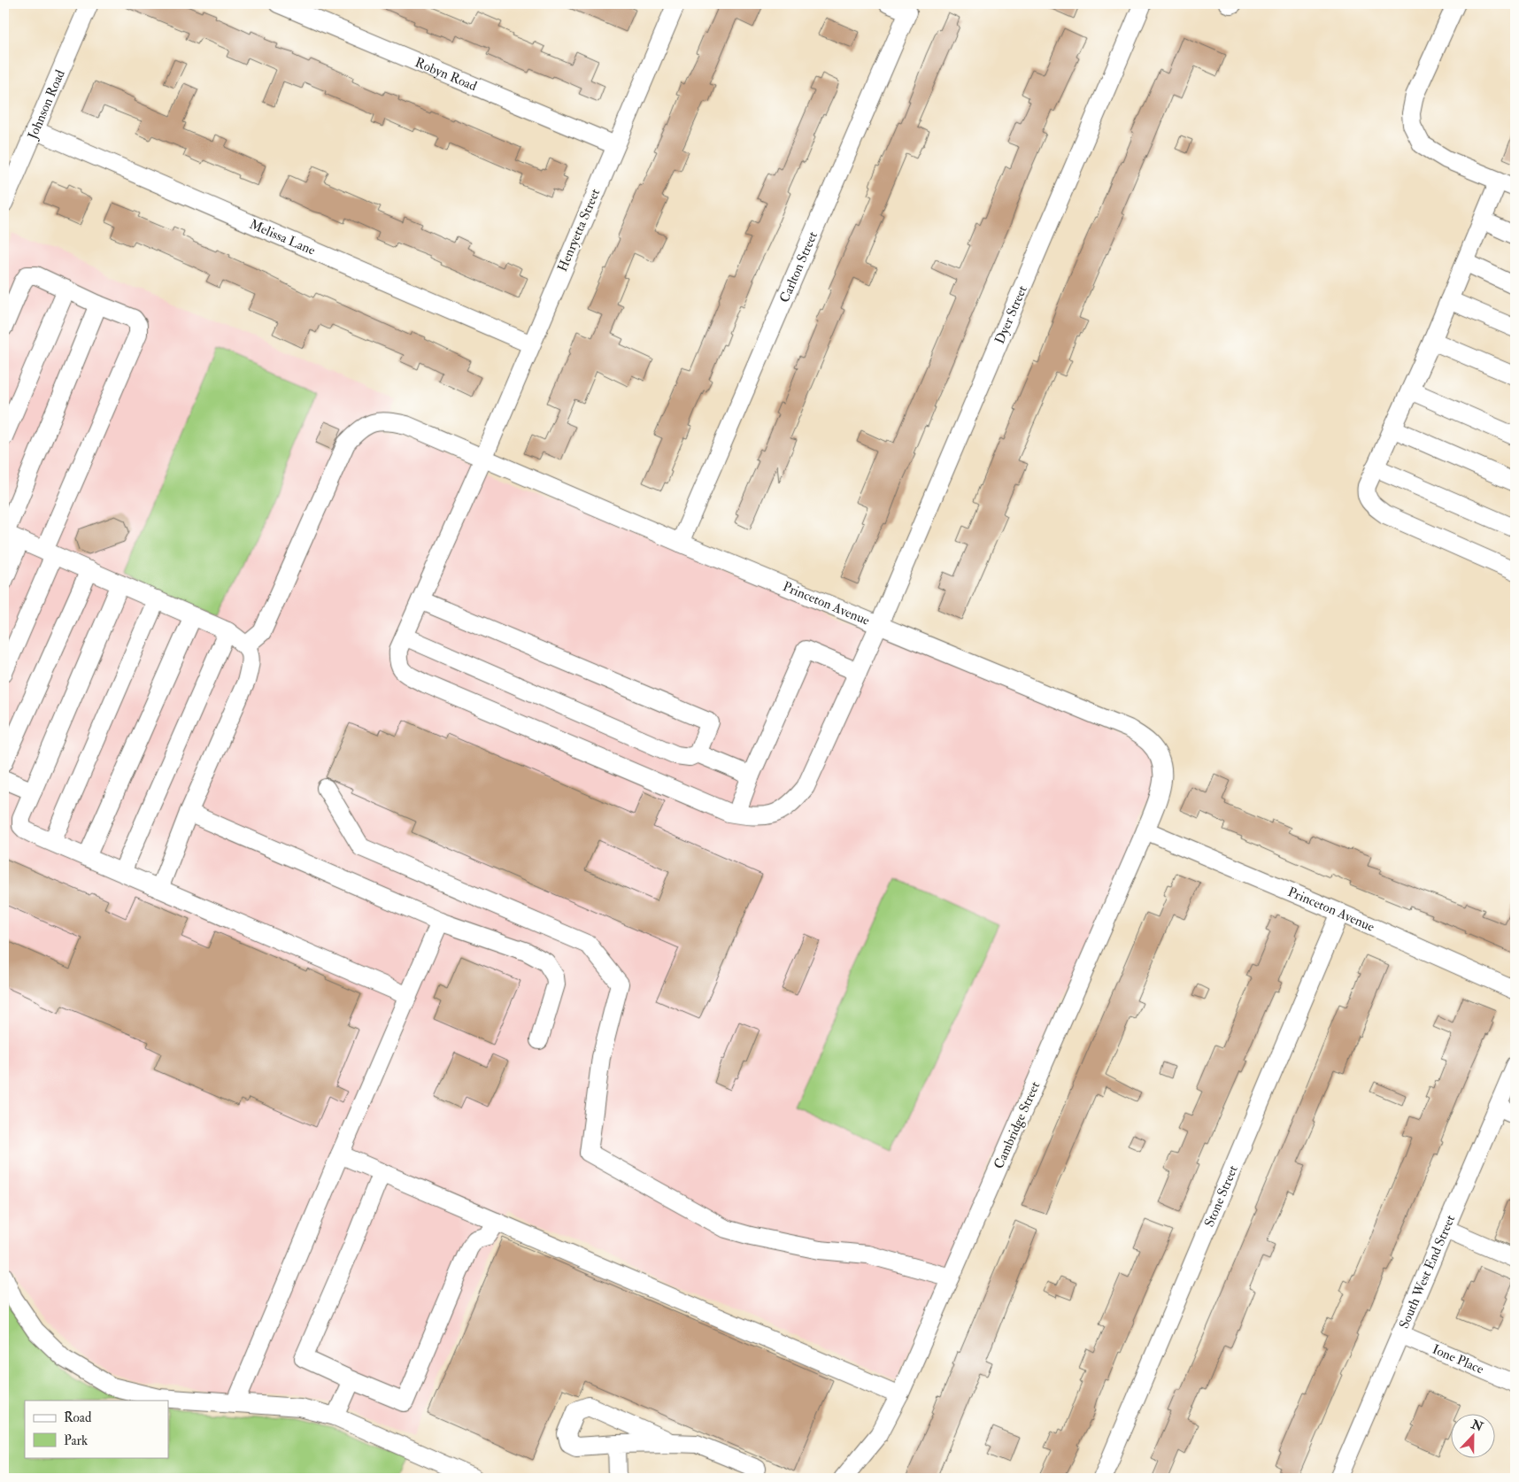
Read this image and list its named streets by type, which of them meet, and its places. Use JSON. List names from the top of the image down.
{
  "streets": {
    "street": [
      "Robyn Road",
      "Johnson Road",
      "Henryetta Street",
      "Melissa Lane",
      "Carlton Street",
      "Dyer Street",
      "Princeton Avenue",
      "Cambridge Street",
      "Stone Street",
      "South West End Street",
      "Ione Place"
    ]
  },
  "crossings": [
    ["Robyn Road", "Henryetta Street"],
    ["Johnson Road", "Melissa Lane"],
    ["Henryetta Street", "Melissa Lane"],
    ["Henryetta Street", "Dyer Street"],
    ["Henryetta Street", "Princeton Avenue"],
    ["Carlton Street", "Princeton Avenue"],
    ["Dyer Street", "Princeton Avenue"],
    ["Princeton Avenue", "Cambridge Street"],
    ["Princeton Avenue", "Stone Street"],
    ["South West End Street", "Ione Place"]
  ],
  "legend": ["Road", "Park"],
  "north": "top"
}
